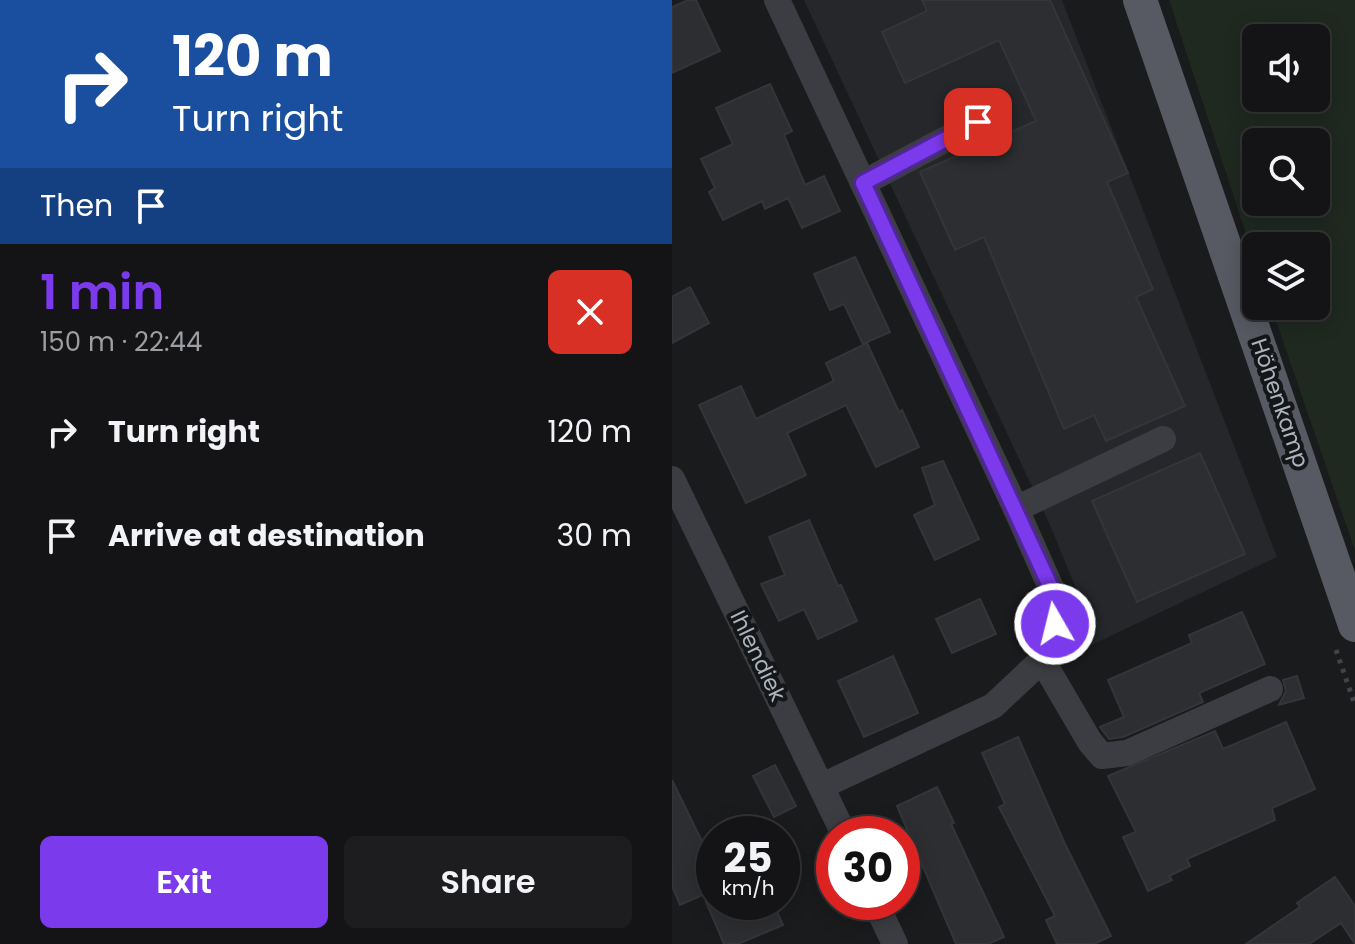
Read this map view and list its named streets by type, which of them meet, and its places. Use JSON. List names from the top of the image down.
{
  "streets": {
    "main road": ["Höhenkamp"],
    "street": ["Ihlendiek"]
  },
  "page": {
    "turn": ["120 m", "Turn right"],
    "then": "Then",
    "heading": ["1 min", "150 m · 22:44"],
    "list": [
      {
        "name": "Turn right",
        "value": "120 m"
      },
      {
        "name": "Arrive at destination",
        "value": "30 m"
      }
    ],
    "speed": "25 km/h",
    "limit": "30",
    "buttons": ["Exit", "Share"]
  }
}
